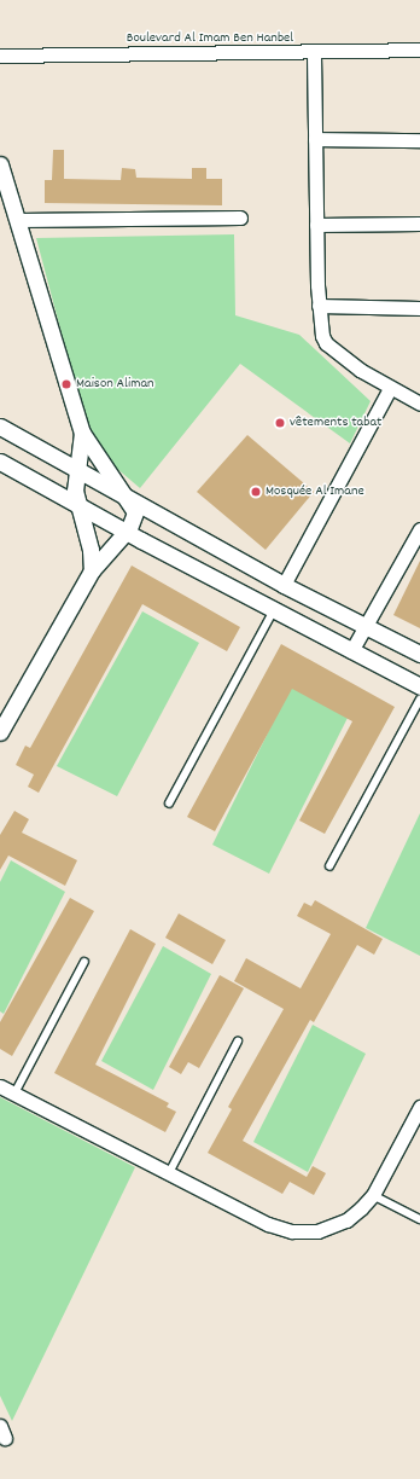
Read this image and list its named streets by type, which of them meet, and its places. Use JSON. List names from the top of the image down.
{
  "streets": {
    "street": ["Boulevard Al Imam Ben Hanbel"]
  },
  "places": ["Maison Aliman", "vêtements tabat", "Mosquée Al Imane"]
}
